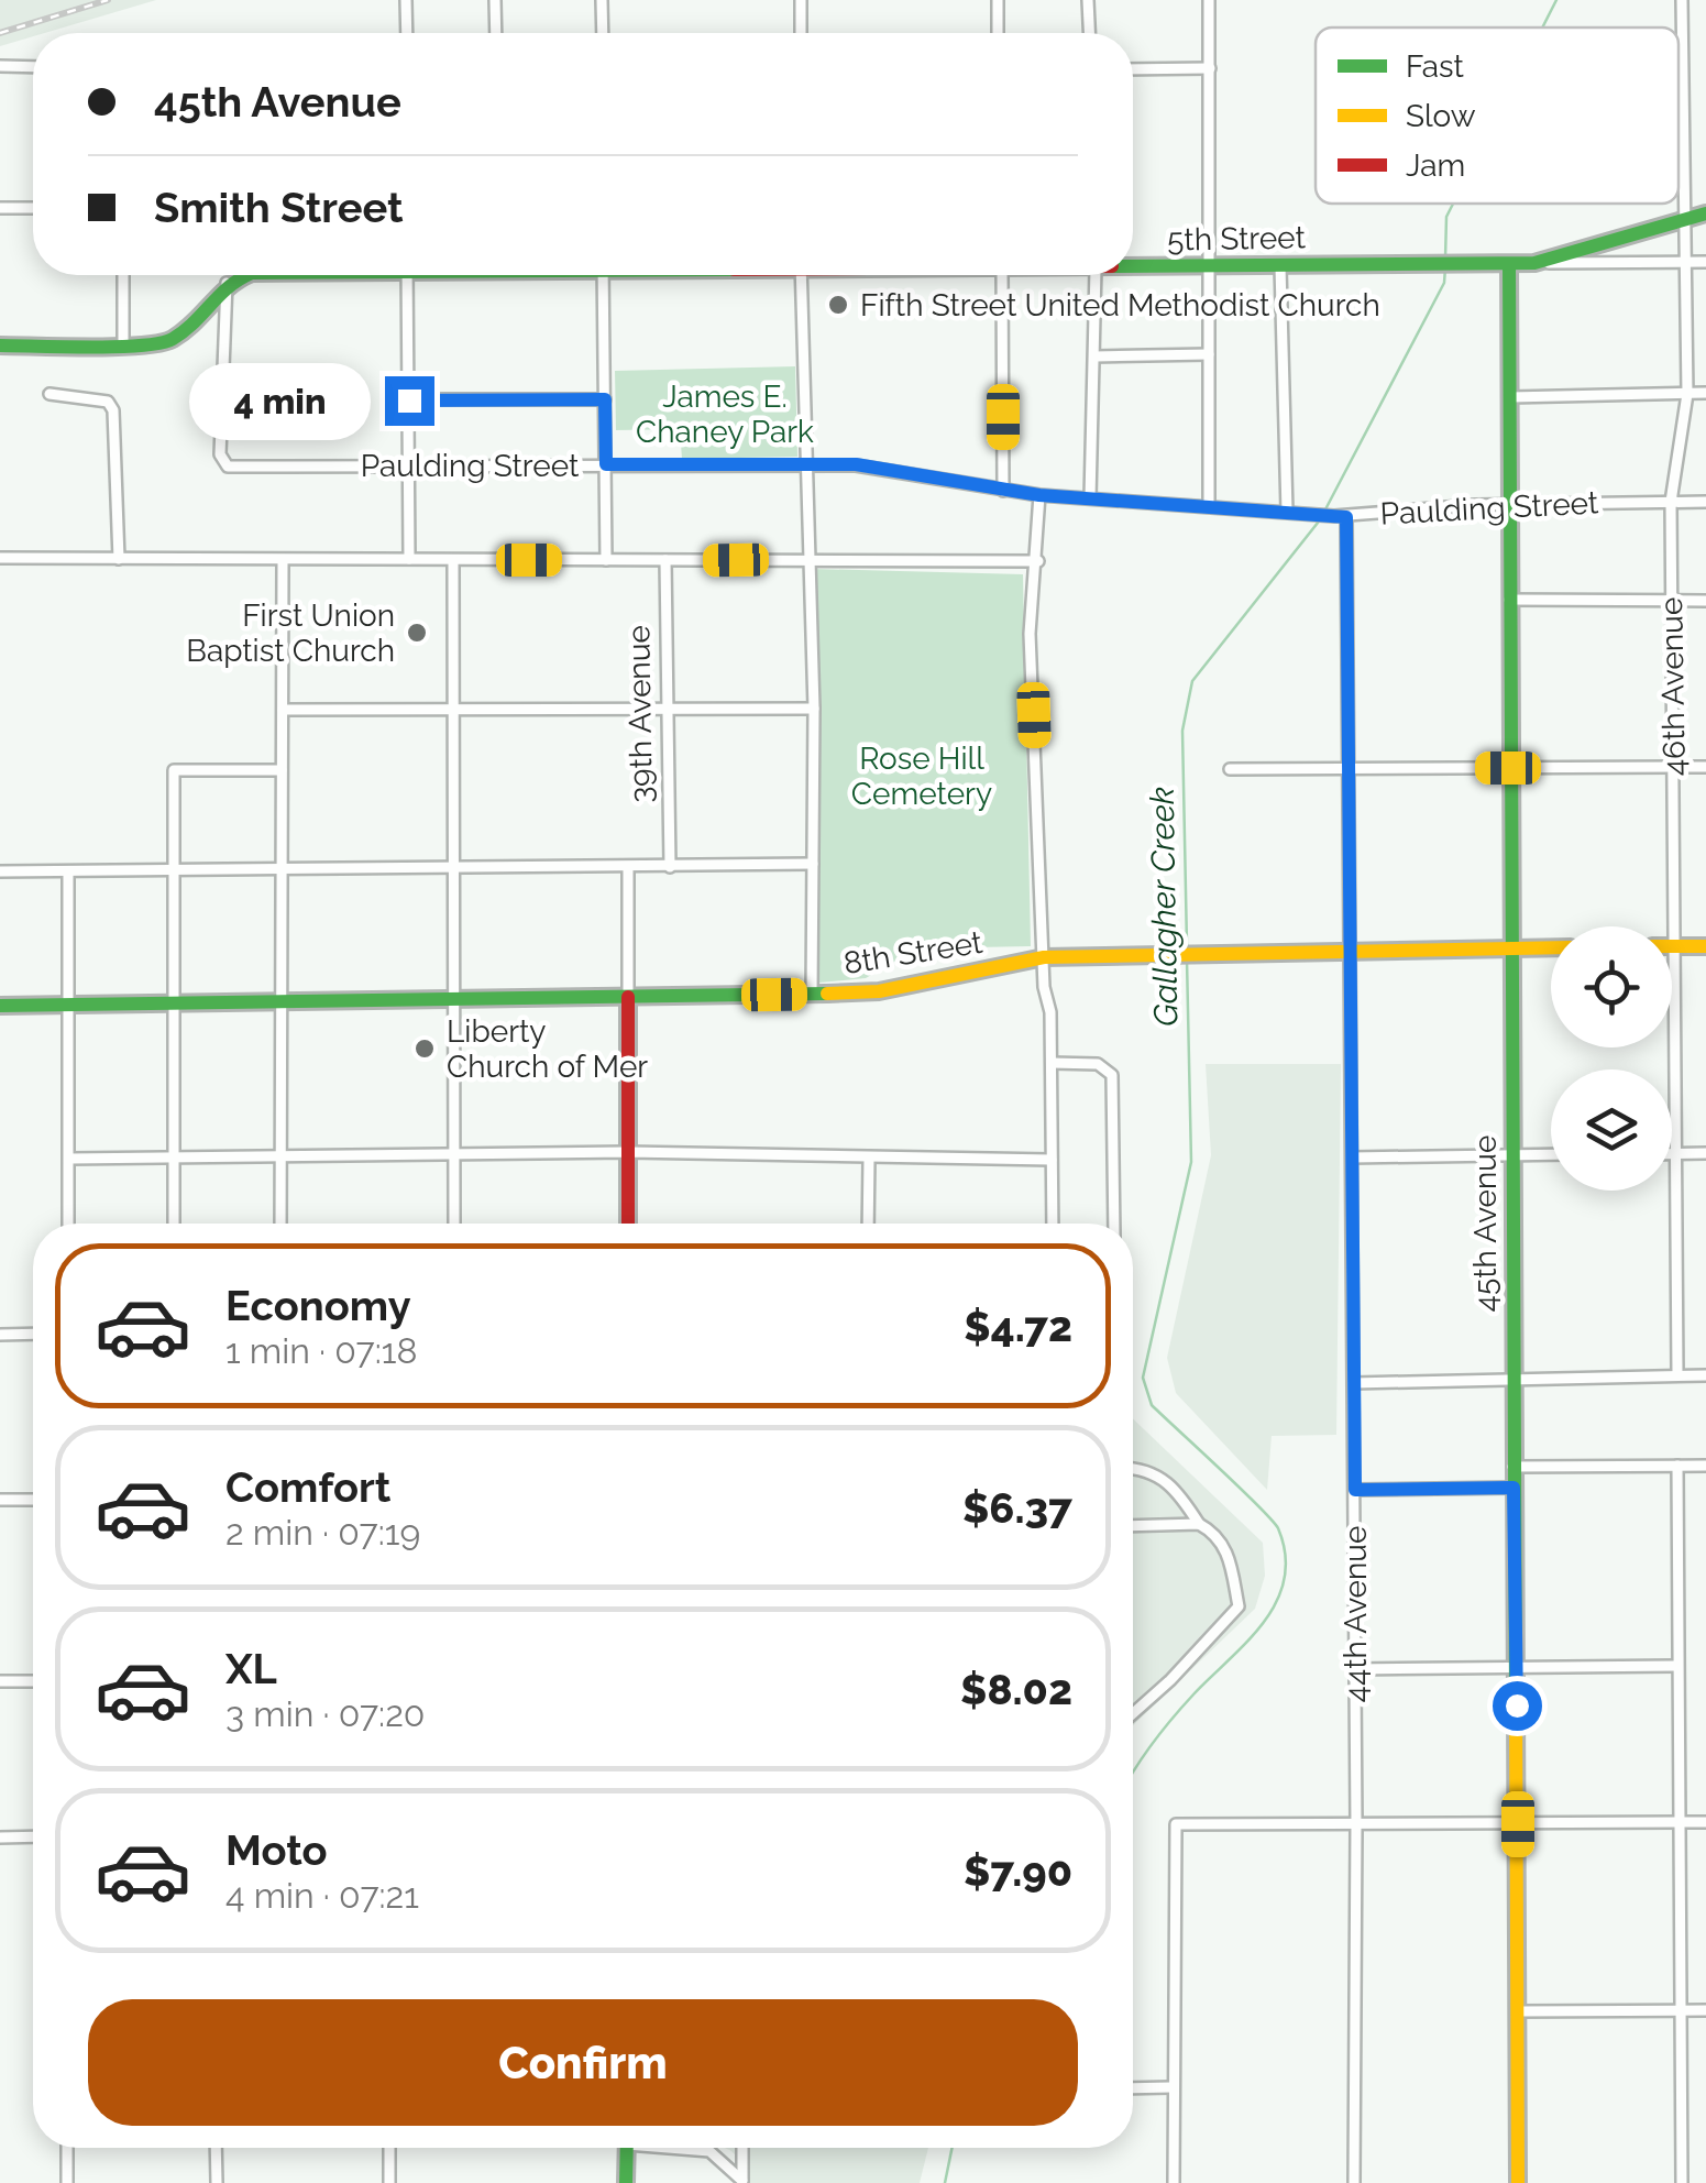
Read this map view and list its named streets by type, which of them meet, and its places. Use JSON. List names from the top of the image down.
{
  "streets": {
    "street": [
      "5th Street",
      "Paulding Street",
      "46th Avenue",
      "39th Avenue",
      "8th Street",
      "45th Avenue",
      "44th Avenue"
    ]
  },
  "crossings": [
    ["5th Street", "Paulding Street"],
    ["5th Street", "46th Avenue"],
    ["5th Street", "45th Avenue"],
    ["Paulding Street", "46th Avenue"],
    ["Paulding Street", "45th Avenue"],
    ["Paulding Street", "44th Avenue"],
    ["8th Street", "45th Avenue"],
    ["8th Street", "44th Avenue"]
  ],
  "water": ["Gallagher Creek"],
  "parks": ["James E. Chaney Park", "Rose Hill Cemetery"],
  "places": ["Fifth Street United Methodist Church", "First Union Baptist Church", "Liberty Church of Mer"],
  "legend": ["Fast", "Slow", "Jam"],
  "page": {
    "banner": ["45th Avenue", "Smith Street"],
    "bubble": "4 min",
    "list": [
      {
        "name": "Economy",
        "note": "1 min · 07:18",
        "value": "$4.72"
      },
      {
        "name": "Comfort",
        "note": "2 min · 07:19",
        "value": "$6.37"
      },
      {
        "name": "XL",
        "note": "3 min · 07:20",
        "value": "$8.02"
      },
      {
        "name": "Moto",
        "note": "4 min · 07:21",
        "value": "$7.90"
      }
    ],
    "buttons": "Confirm"
  }
}
